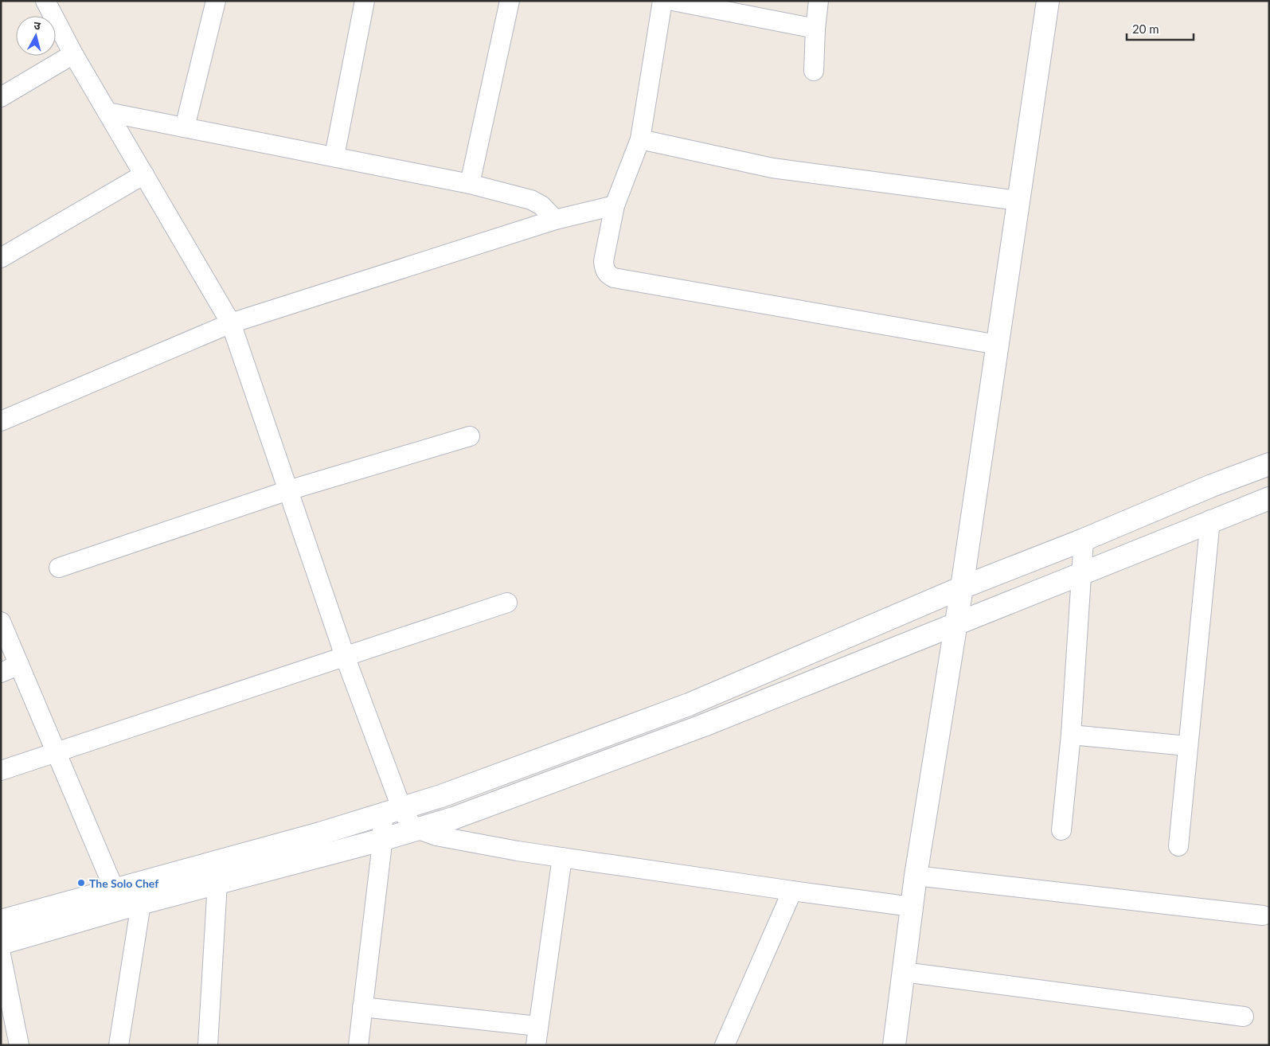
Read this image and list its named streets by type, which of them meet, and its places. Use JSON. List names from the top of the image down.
{
  "places": ["The Solo Chef"],
  "scale_bar": "20 m",
  "north": "top"
}
